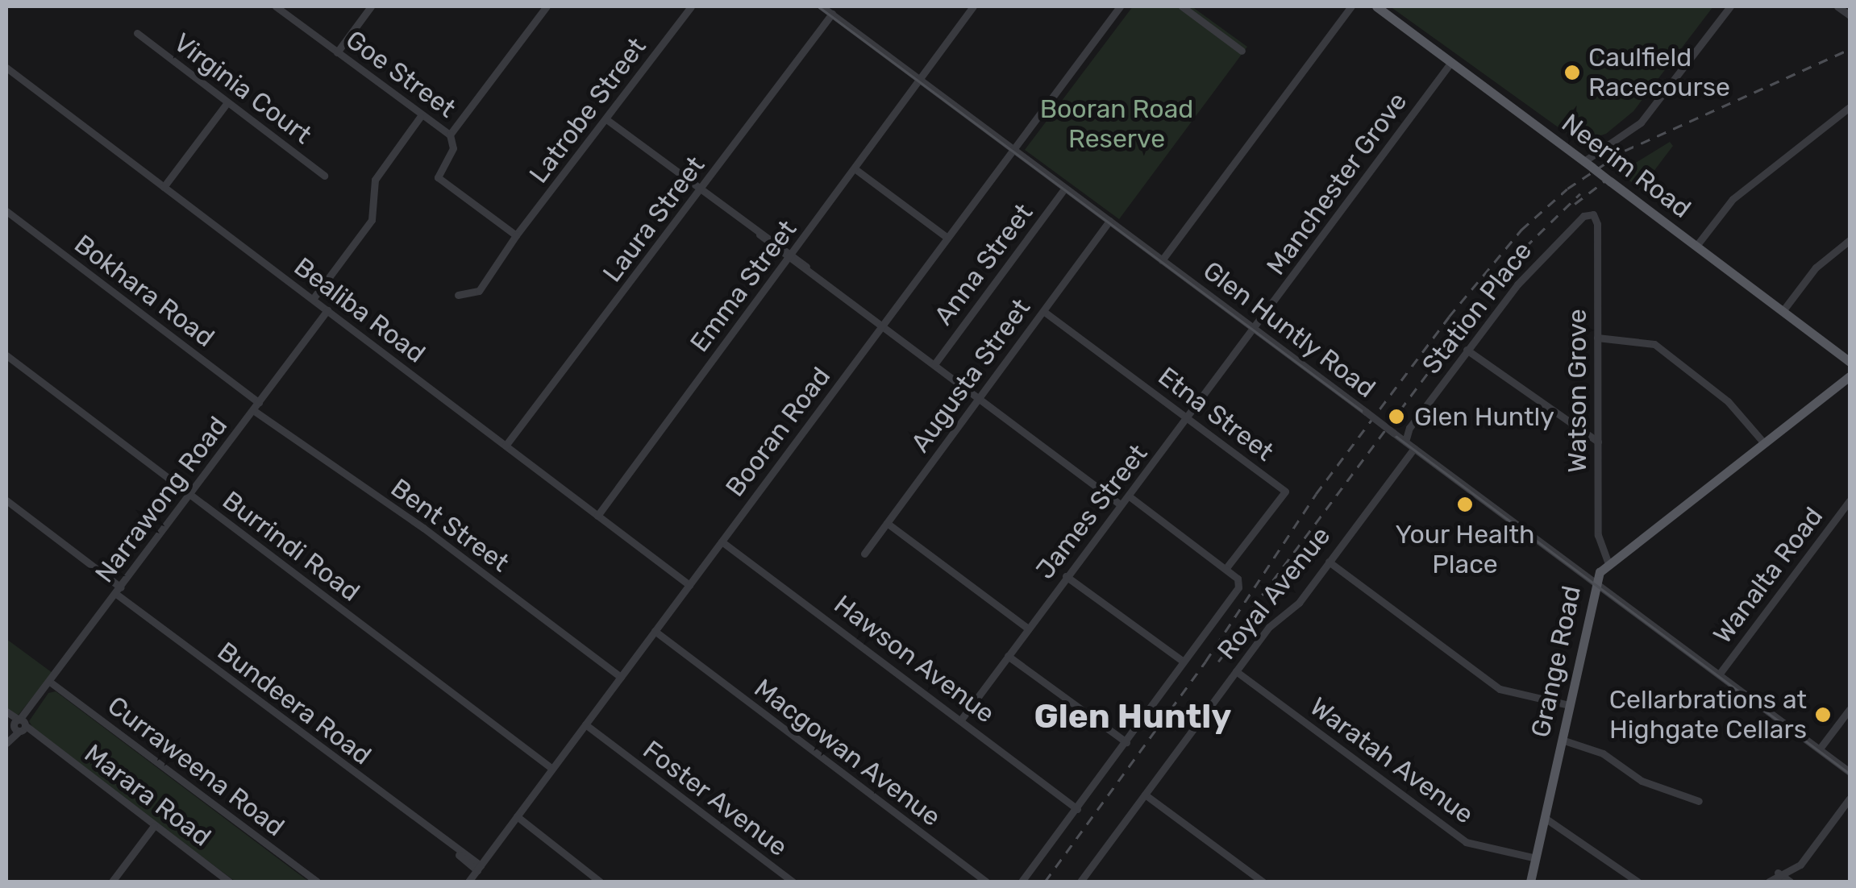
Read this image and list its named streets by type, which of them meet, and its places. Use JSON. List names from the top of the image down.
{
  "streets": {
    "main road": ["Neerim Road", "Grange Road"],
    "street": [
      "Goe Street",
      "Virginia Court",
      "Latrobe Street",
      "Manchester Grove",
      "Laura Street",
      "Anna Street",
      "Emma Street",
      "Bokhara Road",
      "Station Place",
      "Bealiba Road",
      "Glen Huntly Road",
      "Augusta Street",
      "Watson Grove",
      "Etna Street",
      "Booran Road",
      "Narrawong Road",
      "James Street",
      "Bent Street",
      "Burrindi Road",
      "Wanalta Road",
      "Royal Avenue",
      "Hawson Avenue",
      "Bundeera Road",
      "Macgowan Avenue",
      "Waratah Avenue",
      "Curraweena Road",
      "Marara Road",
      "Foster Avenue"
    ]
  },
  "crossings": [
    ["Goe Street", "Latrobe Street"],
    ["Neerim Road", "Manchester Grove"],
    ["Manchester Grove", "Glen Huntly Road"],
    ["Manchester Grove", "James Street"],
    ["Laura Street", "Bealiba Road"],
    ["Laura Street", "Glen Huntly Road"],
    ["Anna Street", "Glen Huntly Road"],
    ["Emma Street", "Bealiba Road"],
    ["Emma Street", "Glen Huntly Road"],
    ["Bokhara Road", "Narrawong Road"],
    ["Bokhara Road", "Bent Street"],
    ["Station Place", "Glen Huntly Road"],
    ["Station Place", "Watson Grove"],
    ["Bealiba Road", "Booran Road"],
    ["Bealiba Road", "Narrawong Road"],
    ["Glen Huntly Road", "Augusta Street"],
    ["Glen Huntly Road", "Booran Road"],
    ["Glen Huntly Road", "James Street"],
    ["Glen Huntly Road", "Wanalta Road"],
    ["Glen Huntly Road", "Royal Avenue"],
    ["Glen Huntly Road", "Grange Road"],
    ["Augusta Street", "Etna Street"],
    ["Watson Grove", "Grange Road"],
    ["Etna Street", "James Street"],
    ["Booran Road", "Bent Street"],
    ["Booran Road", "Burrindi Road"],
    ["Booran Road", "Hawson Avenue"],
    ["Booran Road", "Bundeera Road"],
    ["Booran Road", "Macgowan Avenue"],
    ["Booran Road", "Foster Avenue"],
    ["Narrawong Road", "Bent Street"],
    ["Narrawong Road", "Burrindi Road"],
    ["Narrawong Road", "Bundeera Road"],
    ["Narrawong Road", "Curraweena Road"],
    ["Narrawong Road", "Marara Road"],
    ["James Street", "Hawson Avenue"],
    ["Royal Avenue", "Waratah Avenue"],
    ["Grange Road", "Waratah Avenue"]
  ],
  "districts": ["Glen Huntly"],
  "parks": ["Booran Road Reserve"],
  "places": [
    "Caulfield Racecourse",
    "Glen Huntly",
    "Your Health Place",
    "Cellarbrations at Highgate Cellars"
  ]
}
